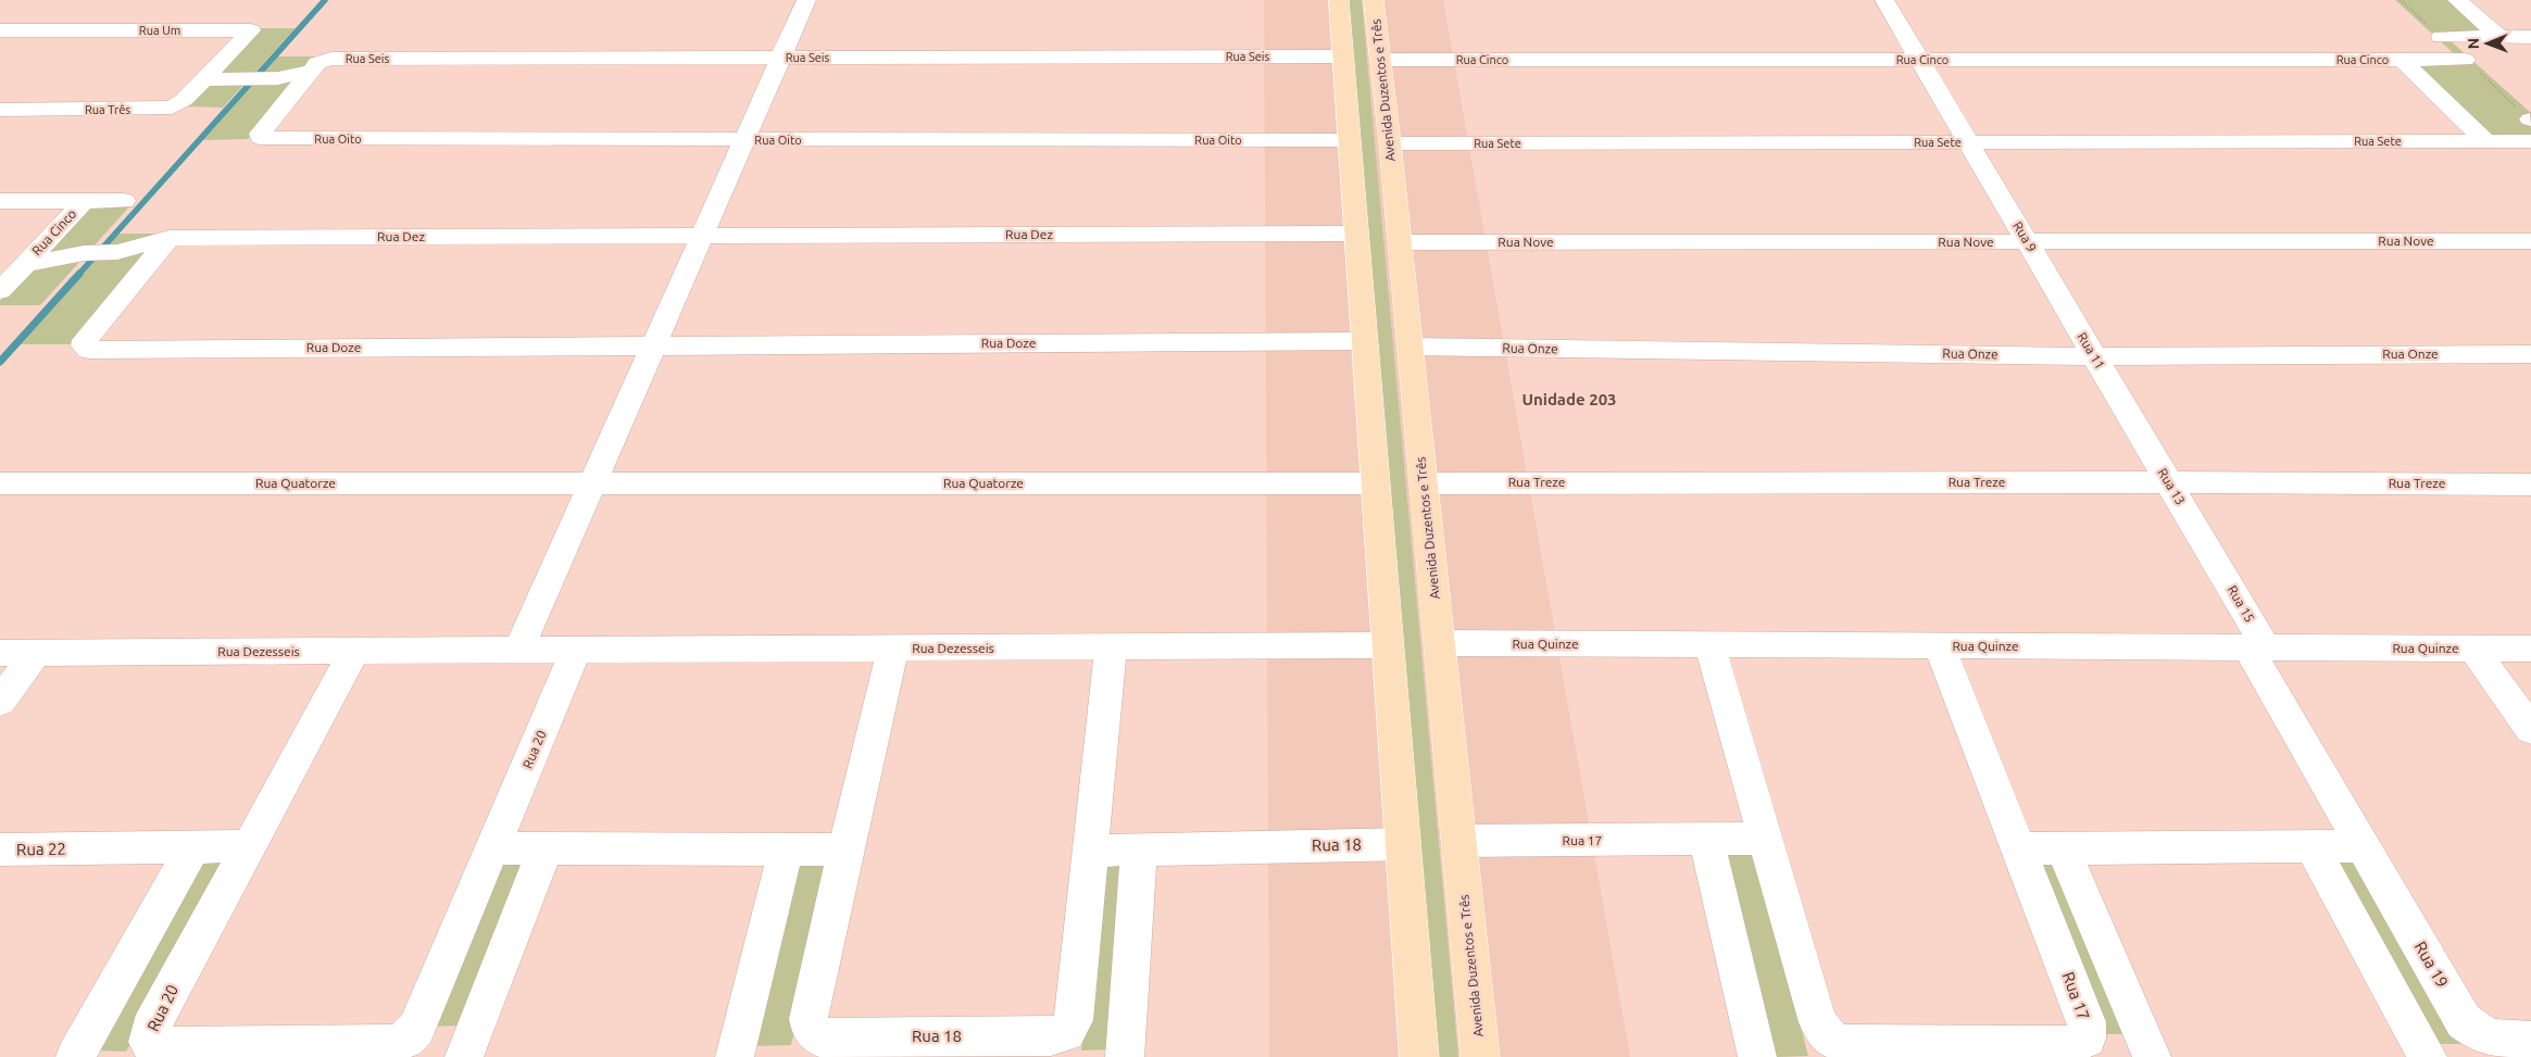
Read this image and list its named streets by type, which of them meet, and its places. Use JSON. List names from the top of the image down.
{
  "streets": {
    "main road": ["Avenida Duzentos e Três"],
    "street": [
      "Rua Um",
      "Rua Seis",
      "Rua Cinco",
      "Rua Três",
      "Rua Oito",
      "Rua Sete",
      "Rua Dez",
      "Rua 9",
      "Rua Nove",
      "Rua Doze",
      "Rua Onze",
      "Rua 11",
      "Rua Treze",
      "Rua Quatorze",
      "Rua 13",
      "Rua 15",
      "Rua Quinze",
      "Rua Dezesseis",
      "Rua 20",
      "Rua 17",
      "Rua 18",
      "Rua 22",
      "Rua 19"
    ]
  },
  "crossings": [
    ["Rua Um", "Rua Três"],
    ["Rua Seis", "Rua Oito"],
    ["Rua Cinco", "Avenida Duzentos e Três"],
    ["Rua Cinco", "Rua Dez"],
    ["Rua Cinco", "Rua 9"],
    ["Avenida Duzentos e Três", "Rua Sete"],
    ["Avenida Duzentos e Três", "Rua Nove"],
    ["Avenida Duzentos e Três", "Rua Onze"],
    ["Avenida Duzentos e Três", "Rua Treze"],
    ["Avenida Duzentos e Três", "Rua Quinze"],
    ["Avenida Duzentos e Três", "Rua 17"],
    ["Rua Sete", "Rua 9"],
    ["Rua Dez", "Rua Doze"],
    ["Rua 9", "Rua Nove"],
    ["Rua 9", "Rua 11"],
    ["Rua Onze", "Rua 11"],
    ["Rua 11", "Rua 13"],
    ["Rua Treze", "Rua 13"],
    ["Rua 13", "Rua 15"],
    ["Rua 15", "Rua Quinze"],
    ["Rua 15", "Rua 19"],
    ["Rua Quinze", "Rua 17"],
    ["Rua Quinze", "Rua 19"],
    ["Rua Dezesseis", "Rua 20"],
    ["Rua Dezesseis", "Rua 18"]
  ],
  "districts": ["Unidade 203"],
  "north": "left"
}
